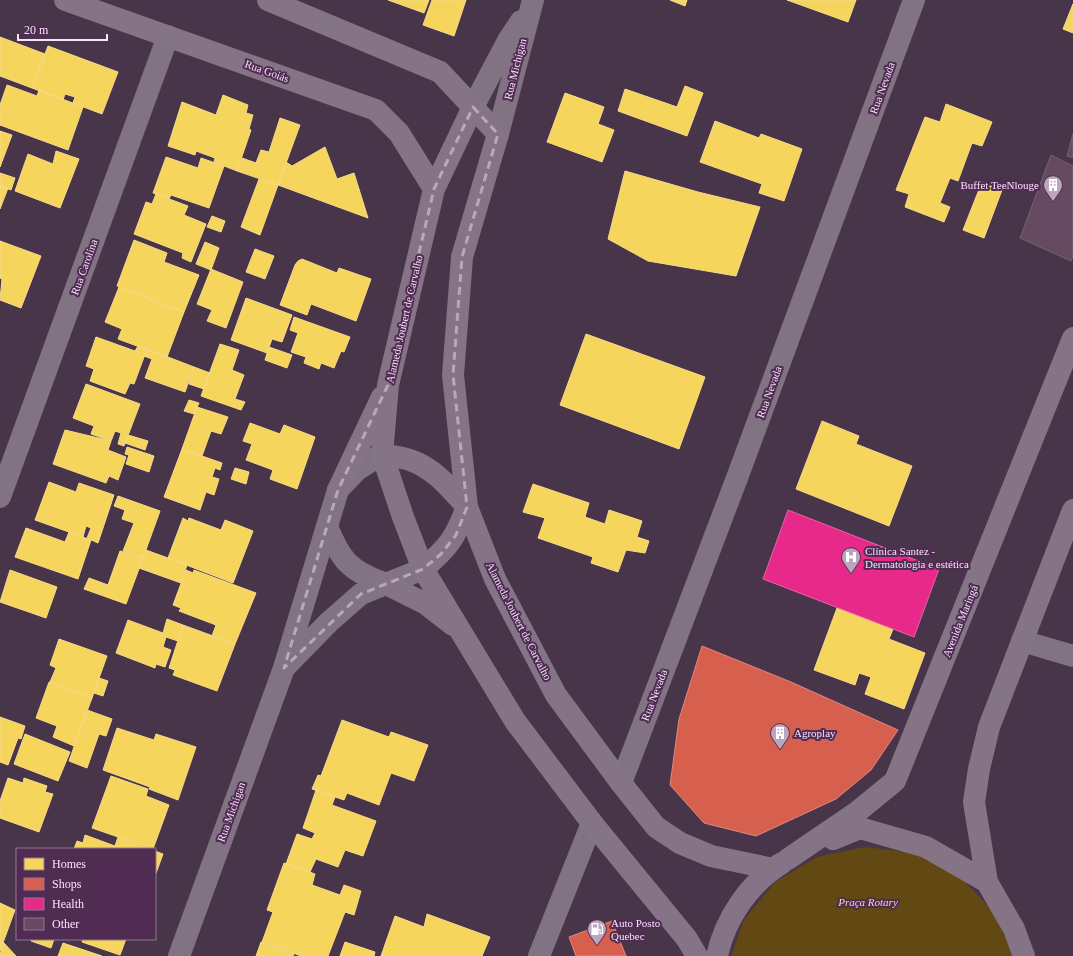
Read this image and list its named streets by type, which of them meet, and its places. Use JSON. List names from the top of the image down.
{
  "streets": {
    "main road": ["Rua Goiás", "Alameda Joubert de Carvalho", "Avenida Maringá"],
    "street": ["Rua Michigan", "Rua Nevada", "Rua Carolina"]
  },
  "crossings": [
    ["Rua Michigan", "Alameda Joubert de Carvalho"],
    ["Rua Goiás", "Rua Carolina"],
    ["Rua Goiás", "Alameda Joubert de Carvalho"],
    ["Rua Nevada", "Alameda Joubert de Carvalho"],
    ["Alameda Joubert de Carvalho", "Avenida Maringá"]
  ],
  "parks": ["Praça Rotary"],
  "places": {
    "building": ["Buffet TeeNlouge", "Agroplay"],
    "hospital": ["Clínica Santez - Dermatologia e estética"],
    "fuel station": ["Auto Posto Quebec"]
  },
  "legend": [
    "Homes",
    "Shops",
    "Health",
    "Other"
  ],
  "scale_bar": "20 m"
}
